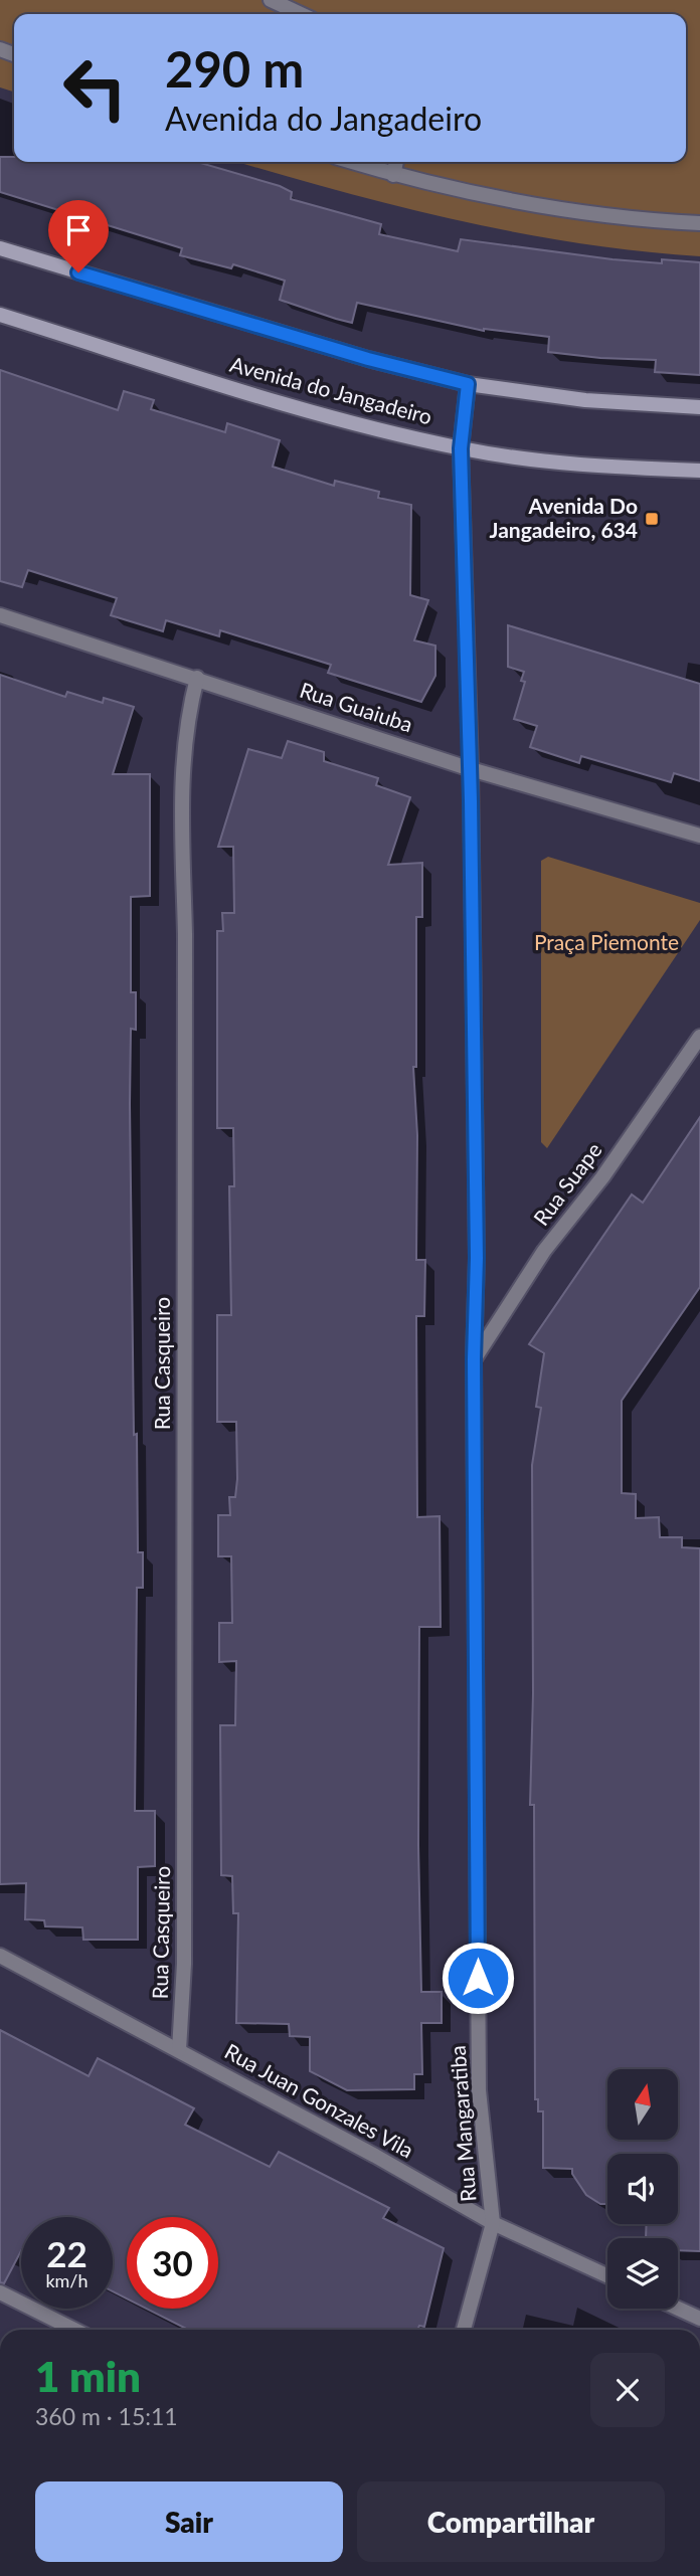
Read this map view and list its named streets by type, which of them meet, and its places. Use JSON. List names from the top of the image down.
{
  "streets": {
    "street": [
      "Avenida do Jangadeiro",
      "Rua Guaiuba",
      "Rua Suape",
      "Rua Casqueiro",
      "Rua Juan Gonzales Vila",
      "Rua Mangaratiba"
    ]
  },
  "crossings": [
    ["Avenida do Jangadeiro", "Rua Mangaratiba"],
    ["Rua Guaiuba", "Rua Casqueiro"],
    ["Rua Guaiuba", "Rua Mangaratiba"],
    ["Rua Suape", "Rua Mangaratiba"],
    ["Rua Casqueiro", "Rua Juan Gonzales Vila"],
    ["Rua Juan Gonzales Vila", "Rua Mangaratiba"]
  ],
  "parks": ["Praça Piemonte"],
  "places": {
    "transit": ["Avenida Do Jangadeiro, 634"]
  },
  "north": "top",
  "page": {
    "turn": ["290 m", "Avenida do Jangadeiro"],
    "speed": "22 km/h",
    "limit": "30",
    "heading": ["1 min", "360 m · 15:11"],
    "buttons": ["Sair", "Compartilhar"]
  }
}
